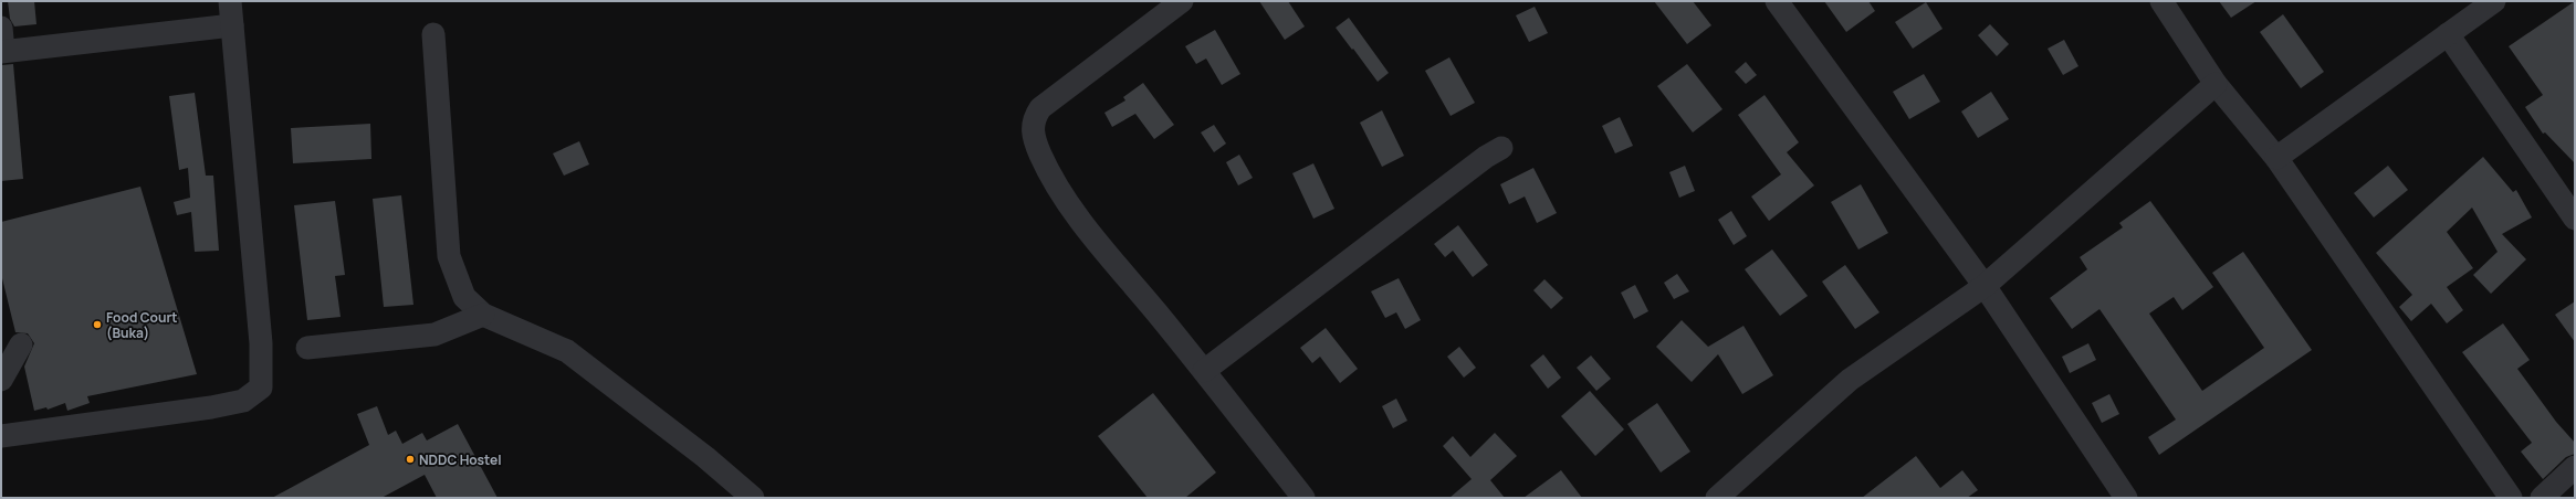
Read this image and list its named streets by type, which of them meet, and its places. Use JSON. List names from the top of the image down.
{
  "places": ["Food Court (Buka)", "NDDC Hostel"]
}
